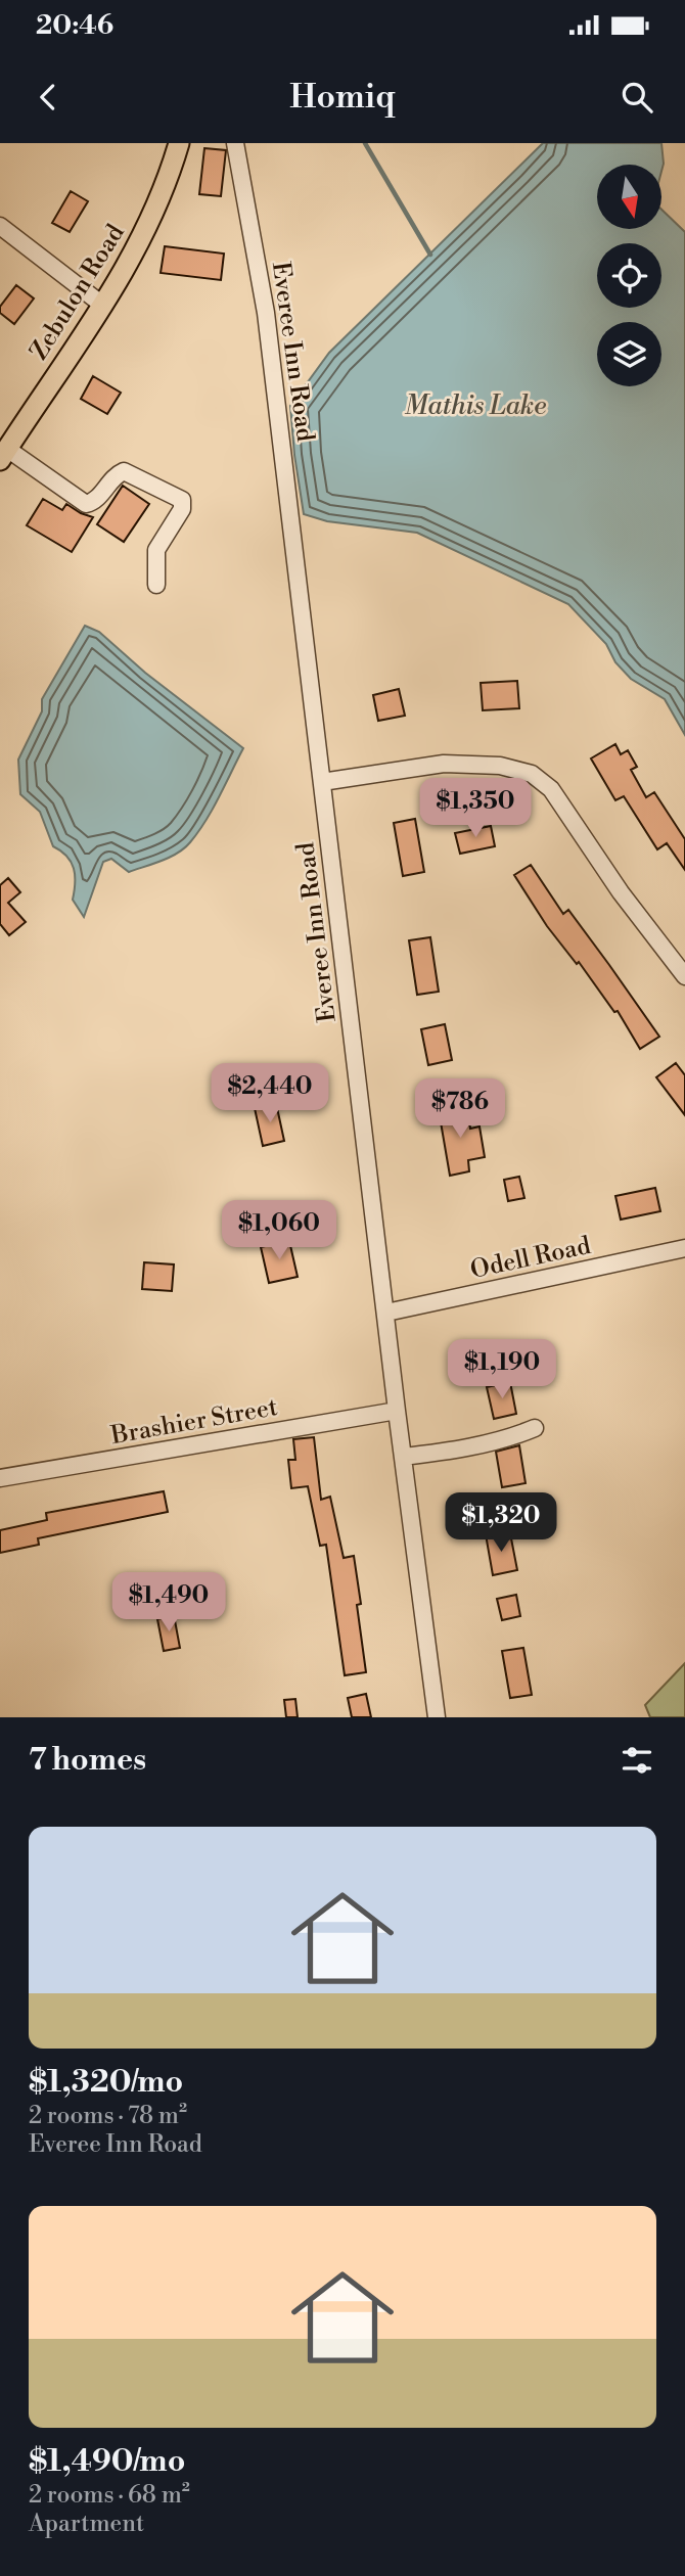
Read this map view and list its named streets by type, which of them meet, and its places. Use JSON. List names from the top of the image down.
{
  "streets": {
    "main road": ["Zebulon Road"],
    "street": ["Everee Inn Road", "Odell Road", "Brashier Street"]
  },
  "crossings": [
    ["Everee Inn Road", "Odell Road"],
    ["Everee Inn Road", "Brashier Street"]
  ],
  "water": ["Mathis Lake"],
  "north": "bottom",
  "page": {
    "status": "20:46",
    "header": "Homiq",
    "price": [
      "$1,350",
      "$2,440",
      "$786",
      "$1,060",
      "$1,190",
      "$1,320",
      "$1,490"
    ],
    "heading": "7 homes",
    "list": [
      {
        "name": "$1,320/mo",
        "note": "2 rooms · 78 m² · Everee Inn Road"
      },
      {
        "name": "$1,490/mo",
        "note": "2 rooms · 68 m² · Apartment"
      }
    ]
  }
}
